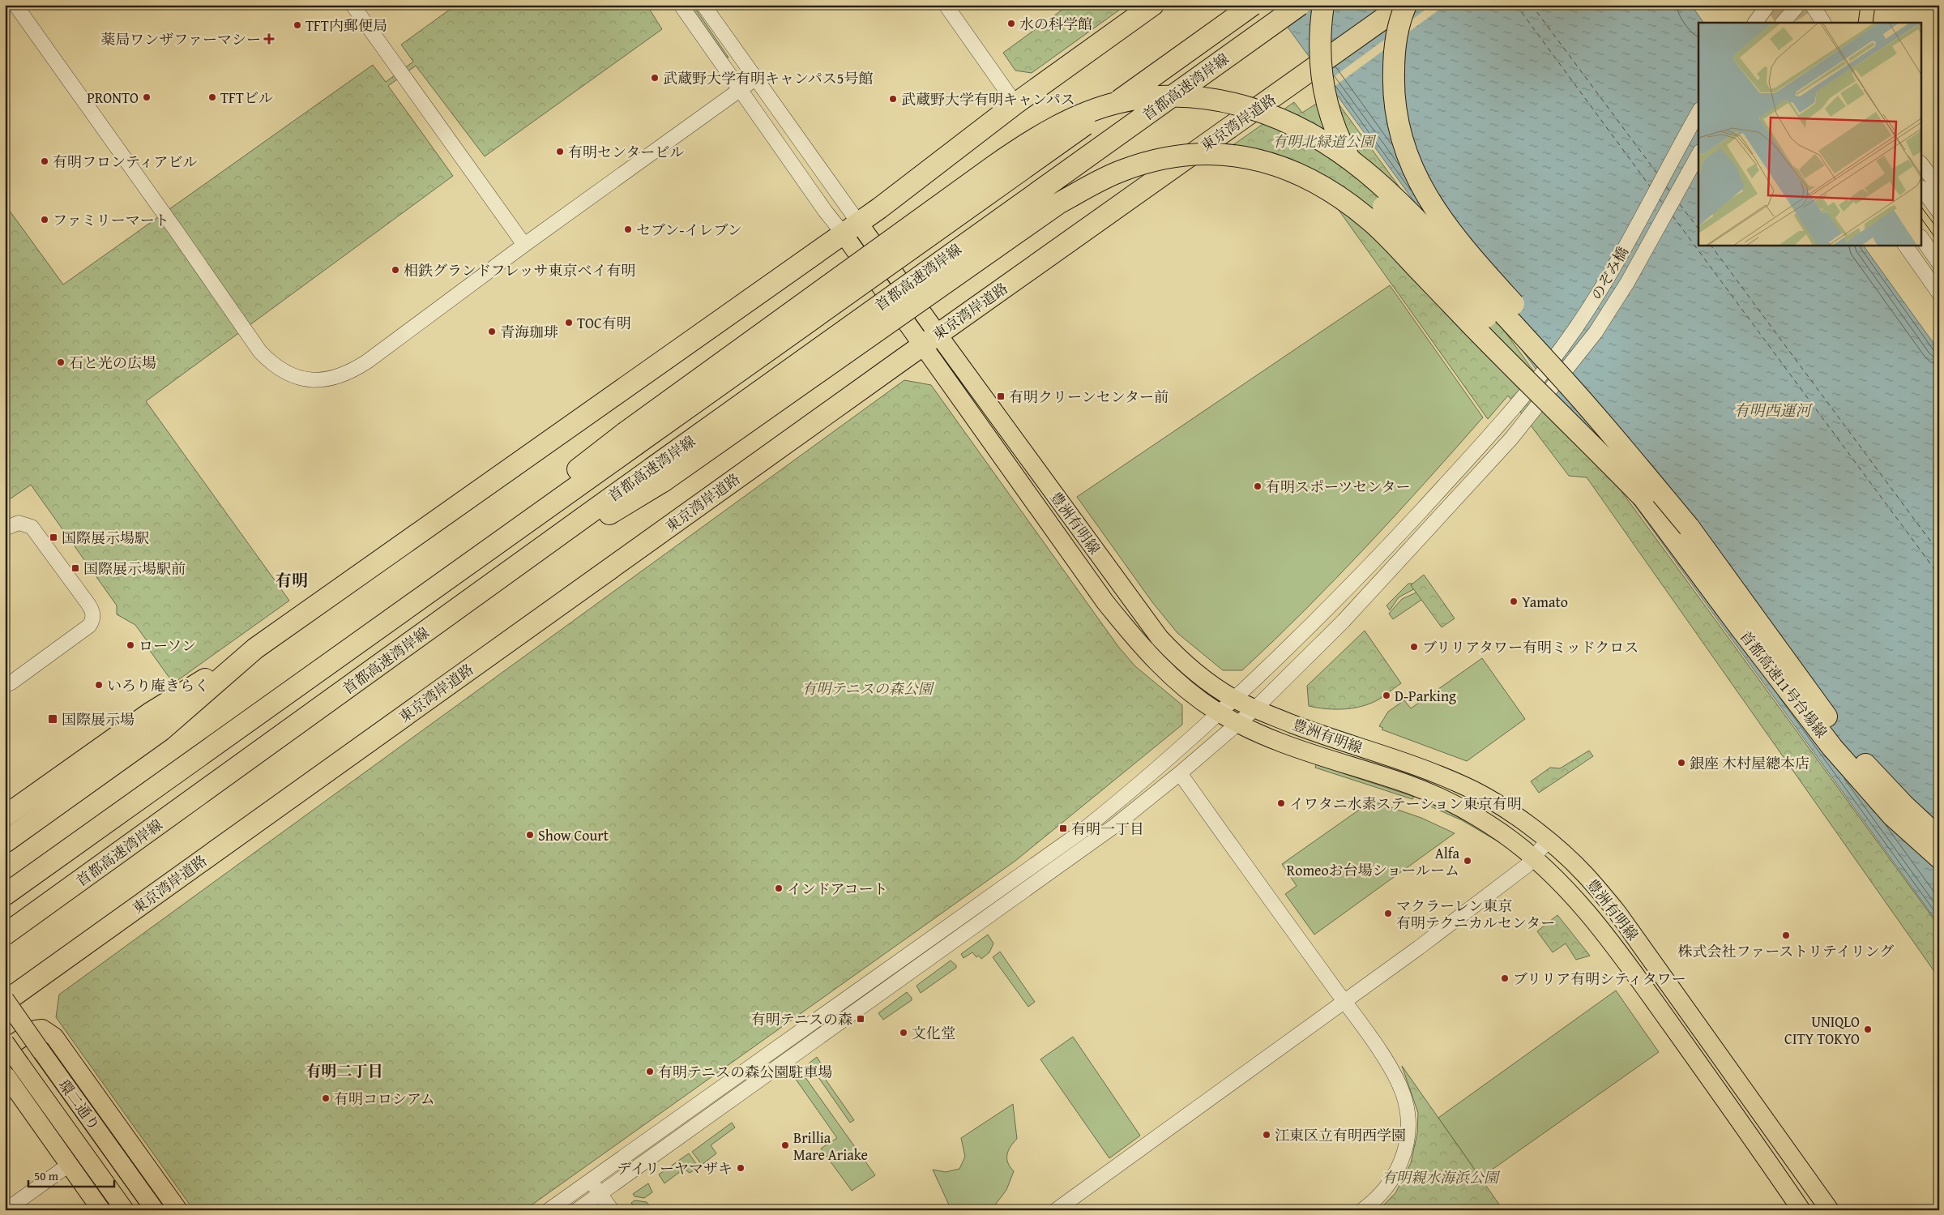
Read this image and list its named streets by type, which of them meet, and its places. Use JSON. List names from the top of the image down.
{
  "streets": {
    "highway": ["首都高速湾岸線", "東京湾岸道路", "首都高速11号台場線"],
    "main road": ["豊洲有明線", "環二通り"],
    "street": ["のぞみ橋"]
  },
  "crossings": [
    ["東京湾岸道路", "豊洲有明線"],
    ["東京湾岸道路", "環二通り"],
    ["のぞみ橋", "豊洲有明線"]
  ],
  "districts": ["有明", "有明二丁目"],
  "water": ["有明西運河"],
  "parks": ["有明北緑道公園", "有明テニスの森公園", "有明親水海浜公園"],
  "places": {
    "other": [
      "水の科学館",
      "TFT内郵便局",
      "武蔵野大学有明キャンパス5号館",
      "PRONTO",
      "TFTビル",
      "武蔵野大学有明キャンパス",
      "有明センタービル",
      "有明フロンティアビル",
      "ファミリーマート",
      "セブン-イレブン",
      "相鉄グランドフレッサ東京ベイ有明",
      "TOC有明",
      "青海珈琲",
      "石と光の広場",
      "有明スポーツセンター",
      "Yamato",
      "ローソン",
      "ブリリアタワー有明ミッドクロス",
      "いろり庵きらく",
      "D-Parking",
      "銀座 木村屋總本店",
      "イワタニ水素ステーション東京有明",
      "Show Court",
      "Alfa Romeoお台場ショールーム",
      "インドアコート",
      "マクラーレン東京 有明テクニカルセンター",
      "株式会社ファーストリテイリング",
      "ブリリア有明シティタワー",
      "UNIQLO CITY TOKYO",
      "文化堂",
      "有明テニスの森公園駐車場",
      "有明コロシアム",
      "江東区立有明西学園",
      "Brillia Mare Ariake",
      "デイリーヤマザキ"
    ],
    "health": ["薬局ワンザファーマシー"],
    "transit": [
      "有明クリーンセンター前",
      "国際展示場駅",
      "国際展示場駅前",
      "国際展示場",
      "有明一丁目",
      "有明テニスの森"
    ]
  },
  "scale_bar": "50 m"
}
